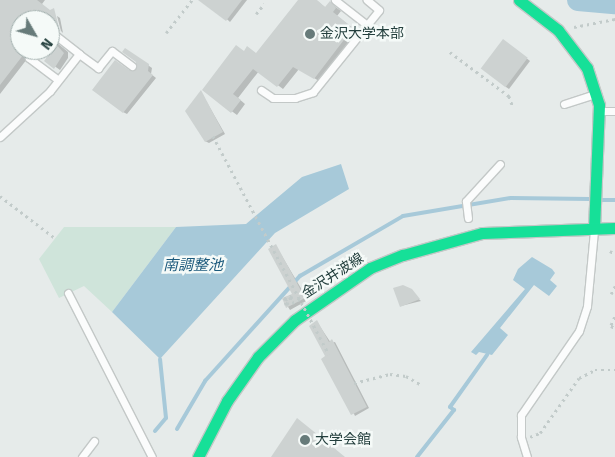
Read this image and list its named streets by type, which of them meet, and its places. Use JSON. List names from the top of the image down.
{
  "streets": {
    "main road": ["金沢井波線"]
  },
  "water": ["南調整池"],
  "places": ["金沢大学本部", "大学会館"],
  "north": "bottom right"
}
